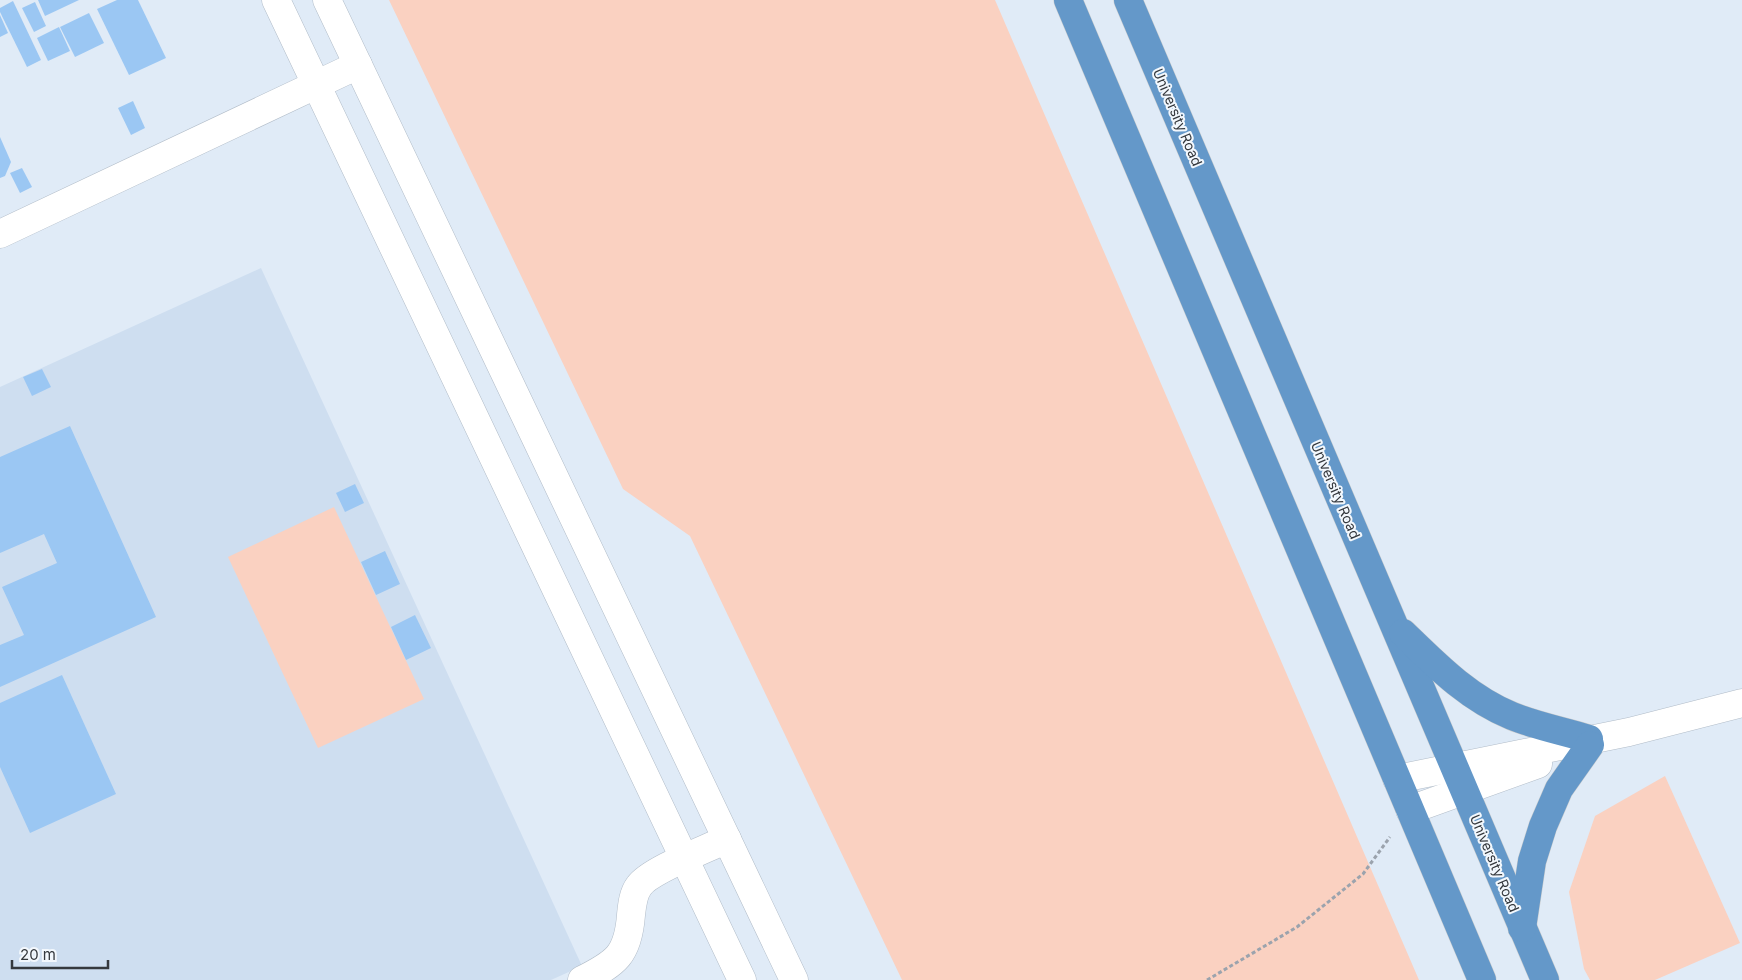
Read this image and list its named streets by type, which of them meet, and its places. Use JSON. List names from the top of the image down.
{
  "streets": {
    "highway": ["University Road"]
  },
  "scale_bar": "20 m"
}
